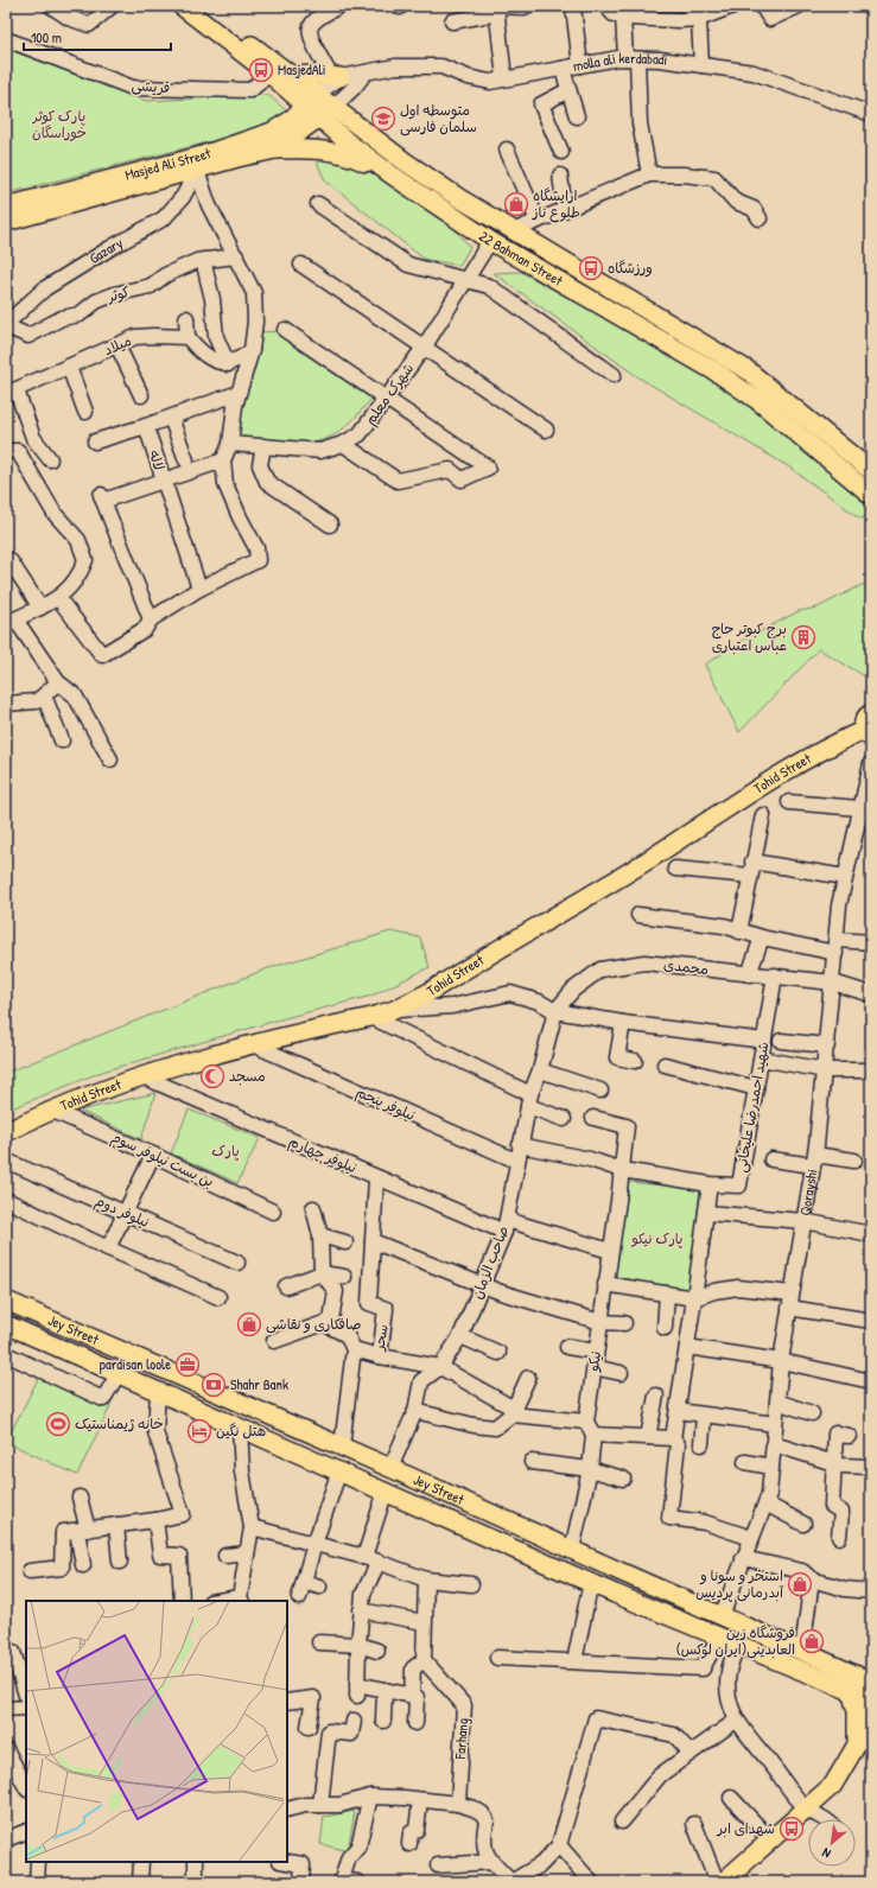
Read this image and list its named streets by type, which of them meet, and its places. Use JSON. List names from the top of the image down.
{
  "streets": {
    "main road": [
      "Masjed Ali Street",
      "22 Bahman Street",
      "Tohid Street",
      "Jey Street"
    ],
    "street": [
      "molla ali kerdabadi",
      "قریشی",
      "Gazary",
      "کوثر",
      "میلاد",
      "شهرک معلم",
      "لاله",
      "محمدی",
      "نیلوفر پنجم",
      "شهید احمدرضا علیخانی",
      "نیلوفر چهارم",
      "بن بست نیلوفر سوم",
      "Qorayshi",
      "نیلوفر دوم",
      "صاحب الزمان",
      "سحر",
      "نیکو",
      "Farhang"
    ]
  },
  "crossings": [
    ["قریشی", "22 Bahman Street"],
    ["Masjed Ali Street", "Gazary"],
    ["Masjed Ali Street", "22 Bahman Street"],
    ["Gazary", "کوثر"],
    ["22 Bahman Street", "شهرک معلم"],
    ["Tohid Street", "نیلوفر پنجم"],
    ["Tohid Street", "نیلوفر چهارم"],
    ["Tohid Street", "بن بست نیلوفر سوم"],
    ["محمدی", "شهید احمدرضا علیخانی"],
    ["محمدی", "Qorayshi"],
    ["محمدی", "صاحب الزمان"],
    ["نیلوفر پنجم", "صاحب الزمان"],
    ["شهید احمدرضا علیخانی", "صاحب الزمان"],
    ["شهید احمدرضا علیخانی", "نیکو"],
    ["نیلوفر چهارم", "صاحب الزمان"],
    ["نیلوفر چهارم", "سحر"],
    ["نیلوفر چهارم", "نیکو"],
    ["Qorayshi", "Jey Street"],
    ["صاحب الزمان", "Jey Street"],
    ["Jey Street", "سحر"],
    ["Jey Street", "نیکو"]
  ],
  "parks": ["پارک کوثر خوراسگان", "پارک", "پارک نیکو"],
  "places": {
    "bus stop": ["MasjedAli", "ورزشگاه", "شهدای ابر"],
    "school or university": ["متوسطه اول سلمان فارسی"],
    "shop": [
      "ارایشگاه طلوع ناز",
      "صافکاری و نقاشی",
      "استخر و سونا و آبدرمانی پردیس",
      "فروشگاه زین العابدینی(ایران لوکس)"
    ],
    "building": ["برج کبوتر حاج عباس اعتباری"],
    "mosque": ["مسجد"],
    "office": ["pardisan loole"],
    "bank": ["Shahr Bank"],
    "sports": ["خانه ژیمناستیک"],
    "hotel": ["هتل نگین"]
  },
  "scale_bar": "100 m",
  "north": "bottom left"
}
